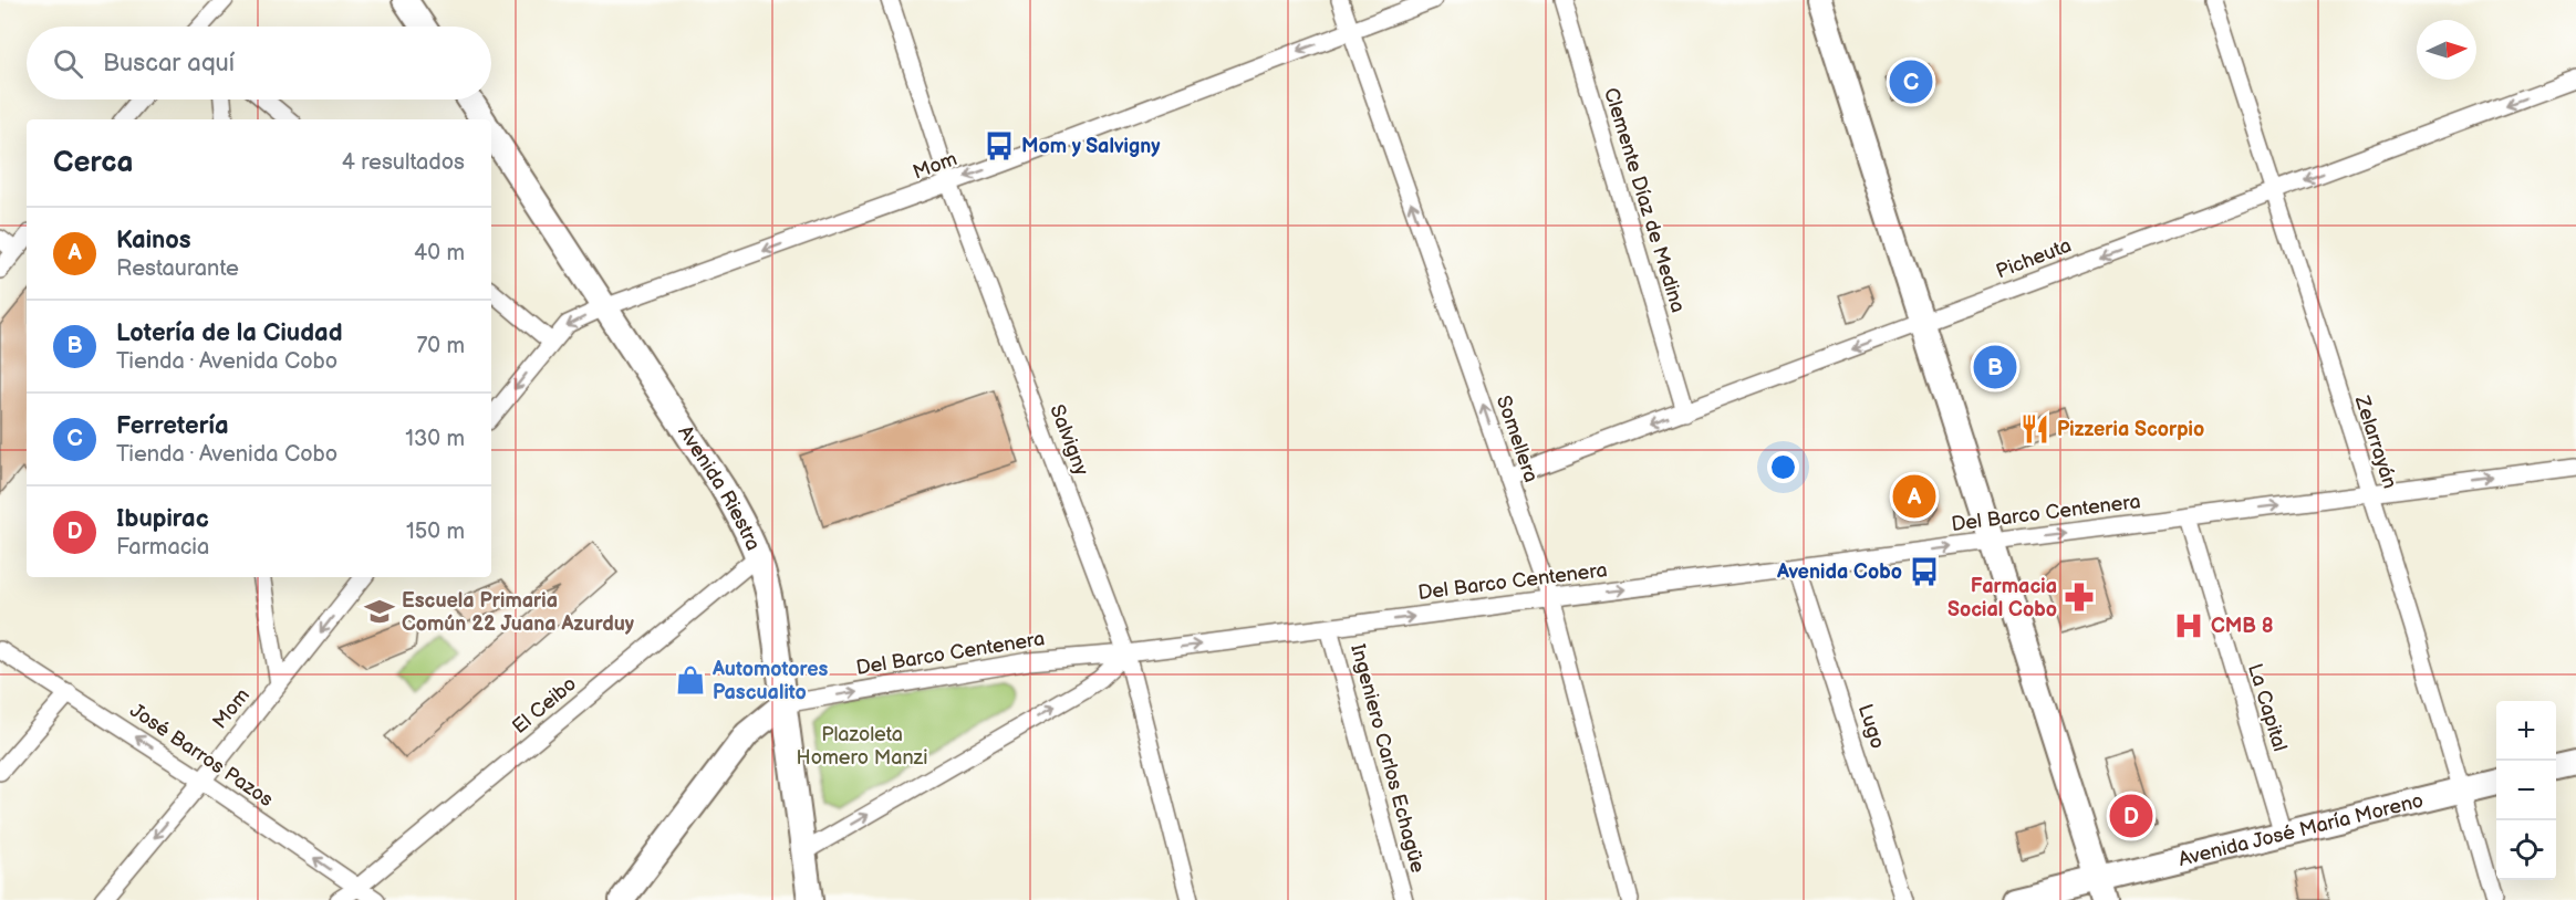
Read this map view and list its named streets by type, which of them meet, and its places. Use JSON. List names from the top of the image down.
{
  "streets": {
    "main road": ["Avenida Riestra", "Avenida José María Moreno"],
    "street": [
      "Mom",
      "Clemente Díaz de Medina",
      "Picheuta",
      "Somellera",
      "Salvigny",
      "Zelarrayán",
      "Del Barco Centenera",
      "El Ceibo",
      "La Capital",
      "Lugo",
      "José Barros Pazos",
      "Ingeniero Carlos Echagüe"
    ]
  },
  "crossings": [
    ["Mom", "Somellera"],
    ["Mom", "Salvigny"],
    ["Mom", "Avenida Riestra"],
    ["Mom", "José Barros Pazos"],
    ["Clemente Díaz de Medina", "Picheuta"],
    ["Picheuta", "Somellera"],
    ["Picheuta", "Zelarrayán"],
    ["Somellera", "Del Barco Centenera"],
    ["Salvigny", "Del Barco Centenera"],
    ["Zelarrayán", "Del Barco Centenera"],
    ["Zelarrayán", "Avenida José María Moreno"],
    ["Avenida Riestra", "Del Barco Centenera"],
    ["Avenida Riestra", "El Ceibo"],
    ["Del Barco Centenera", "La Capital"],
    ["Del Barco Centenera", "Lugo"],
    ["Del Barco Centenera", "Ingeniero Carlos Echagüe"],
    ["El Ceibo", "José Barros Pazos"],
    ["La Capital", "Avenida José María Moreno"]
  ],
  "one_way": [
    "Mom",
    "Picheuta",
    "Somellera",
    "Del Barco Centenera",
    "José Barros Pazos"
  ],
  "parks": ["Plazoleta Homero Manzi"],
  "places": {
    "bus stop": ["Mom y Salvigny", "Avenida Cobo"],
    "restaurant": ["Pizzeria Scorpio"],
    "pharmacy": ["Farmacia Social Cobo"],
    "school or university": ["Escuela Primaria Común 22 Juana Azurduy"],
    "hospital": ["CMB 8"],
    "shop": ["Automotores Pascualito"]
  },
  "north": "right",
  "page": {
    "search": "Buscar aquí",
    "pins": [
      "C",
      "B",
      "A",
      "D"
    ],
    "heading": ["Cerca", "4 resultados"],
    "list": [
      {
        "mark": "A",
        "name": "Kainos",
        "note": "Restaurante",
        "value": "40 m"
      },
      {
        "mark": "B",
        "name": "Lotería de la Ciudad",
        "note": "Tienda · Avenida Cobo",
        "value": "70 m"
      },
      {
        "mark": "C",
        "name": "Ferretería",
        "note": "Tienda · Avenida Cobo",
        "value": "130 m"
      },
      {
        "mark": "D",
        "name": "Ibupirac",
        "note": "Farmacia",
        "value": "150 m"
      }
    ],
    "map_buttons": ["+", "−"]
  }
}
